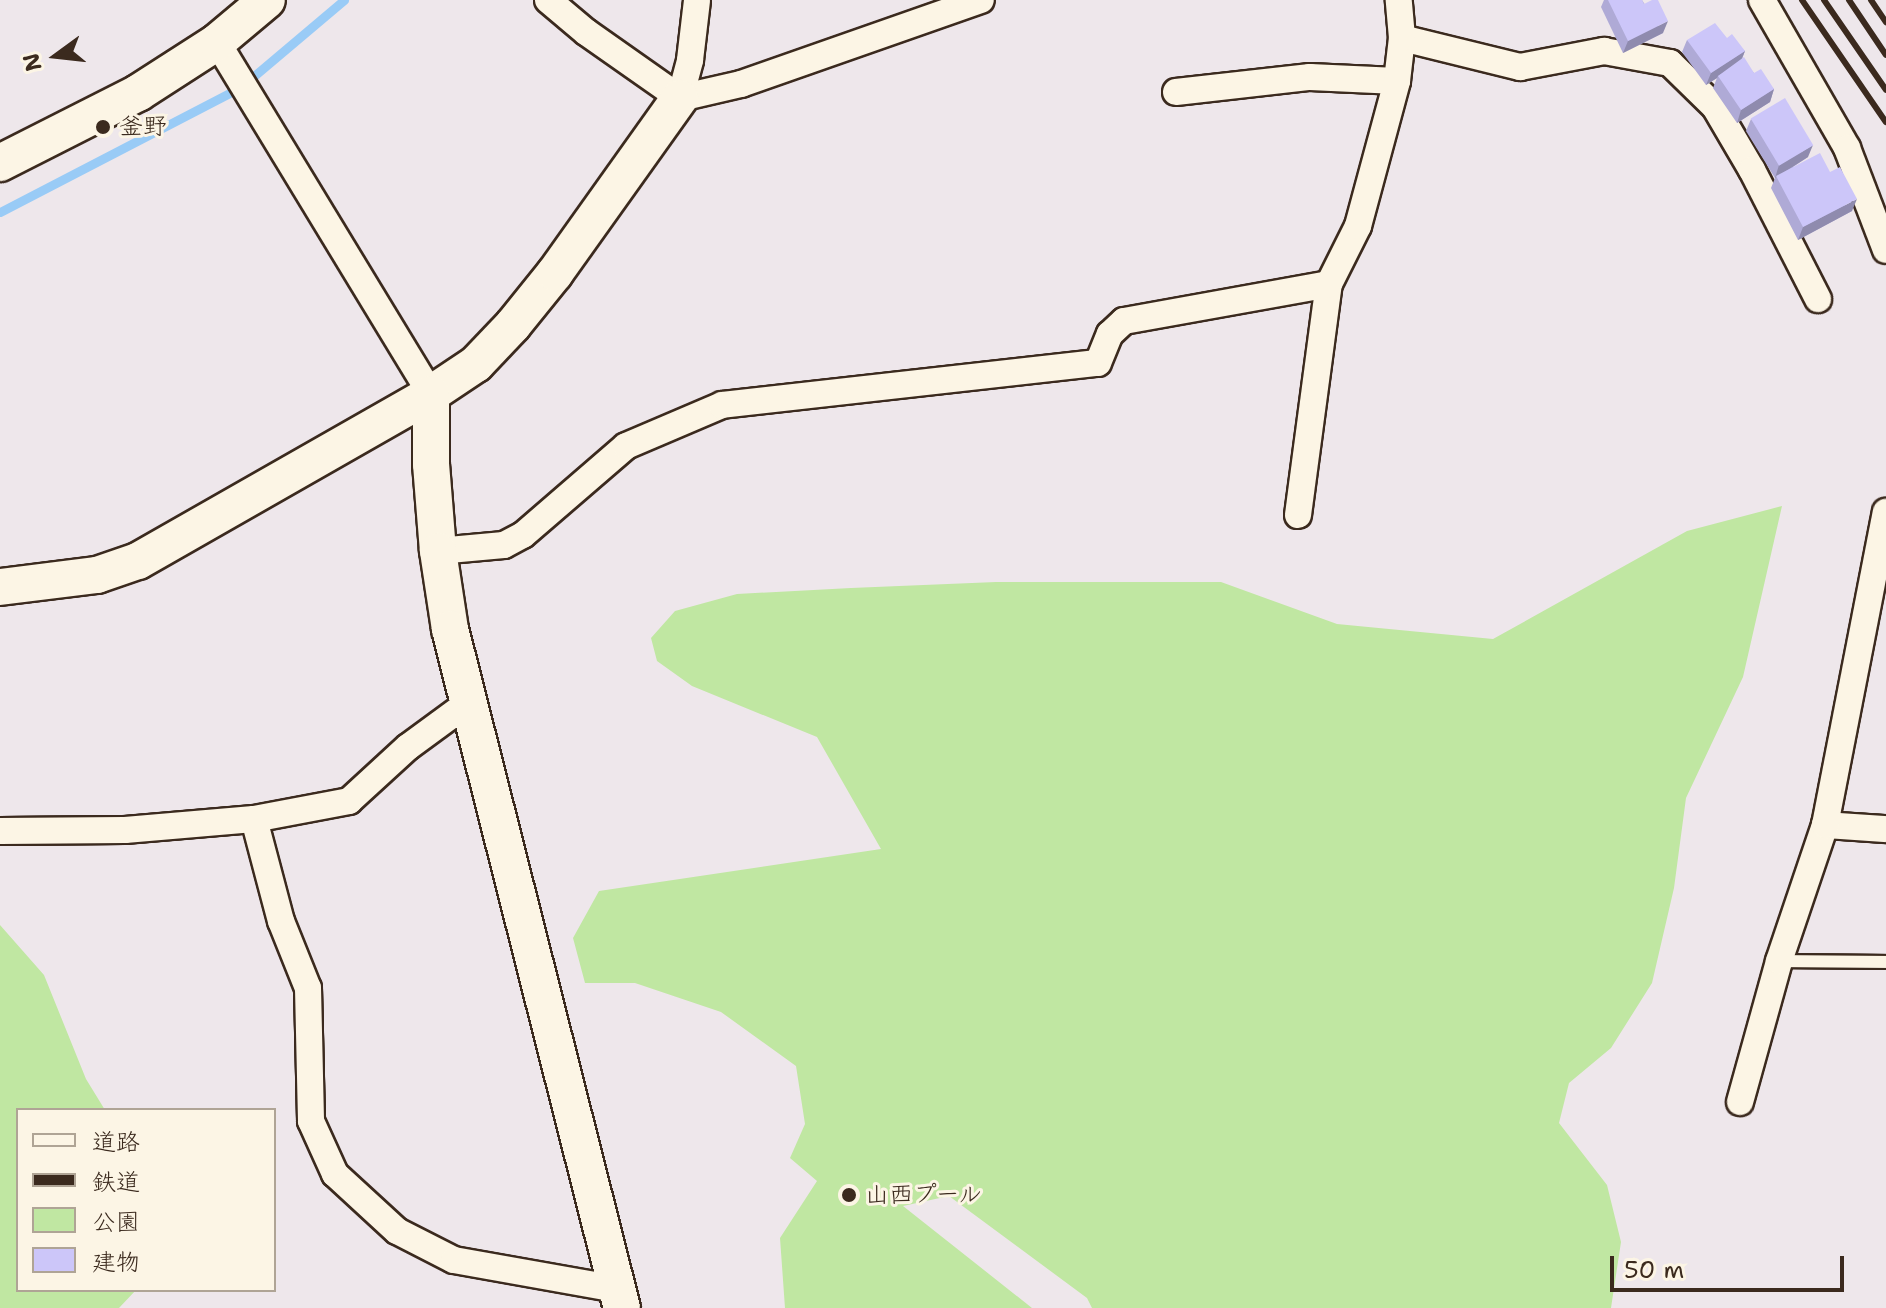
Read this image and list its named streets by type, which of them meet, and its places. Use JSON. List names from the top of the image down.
{
  "places": ["釜野", "山西プール"],
  "legend": [
    "道路",
    "鉄道",
    "公園",
    "建物"
  ],
  "scale_bar": "50 m",
  "north": "left"
}
